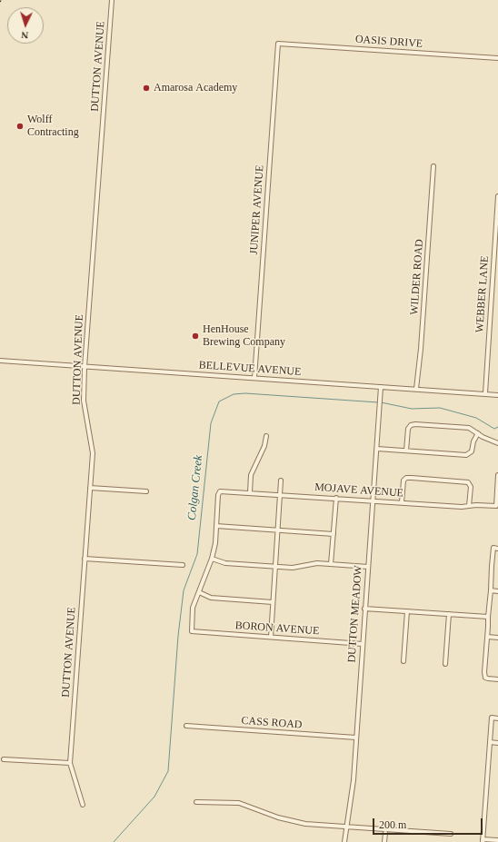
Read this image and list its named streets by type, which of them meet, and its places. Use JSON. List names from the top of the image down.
{
  "streets": {
    "street": [
      "OASIS DRIVE",
      "DUTTON AVENUE",
      "JUNIPER AVENUE",
      "WILDER ROAD",
      "WEBBER LANE",
      "BELLEVUE AVENUE",
      "MOJAVE AVENUE",
      "DUTTON MEADOW",
      "BORON AVENUE",
      "CASS ROAD"
    ]
  },
  "crossings": [
    ["OASIS DRIVE", "JUNIPER AVENUE"],
    ["DUTTON AVENUE", "BELLEVUE AVENUE"],
    ["JUNIPER AVENUE", "BELLEVUE AVENUE"],
    ["WILDER ROAD", "BELLEVUE AVENUE"],
    ["WEBBER LANE", "BELLEVUE AVENUE"],
    ["BELLEVUE AVENUE", "DUTTON MEADOW"],
    ["MOJAVE AVENUE", "DUTTON MEADOW"],
    ["DUTTON MEADOW", "BORON AVENUE"],
    ["DUTTON MEADOW", "CASS ROAD"]
  ],
  "water": ["Colgan Creek"],
  "places": ["Amarosa Academy", "Wolff Contracting", "HenHouse Brewing Company"],
  "scale_bar": "200 m",
  "north": "bottom"
}
